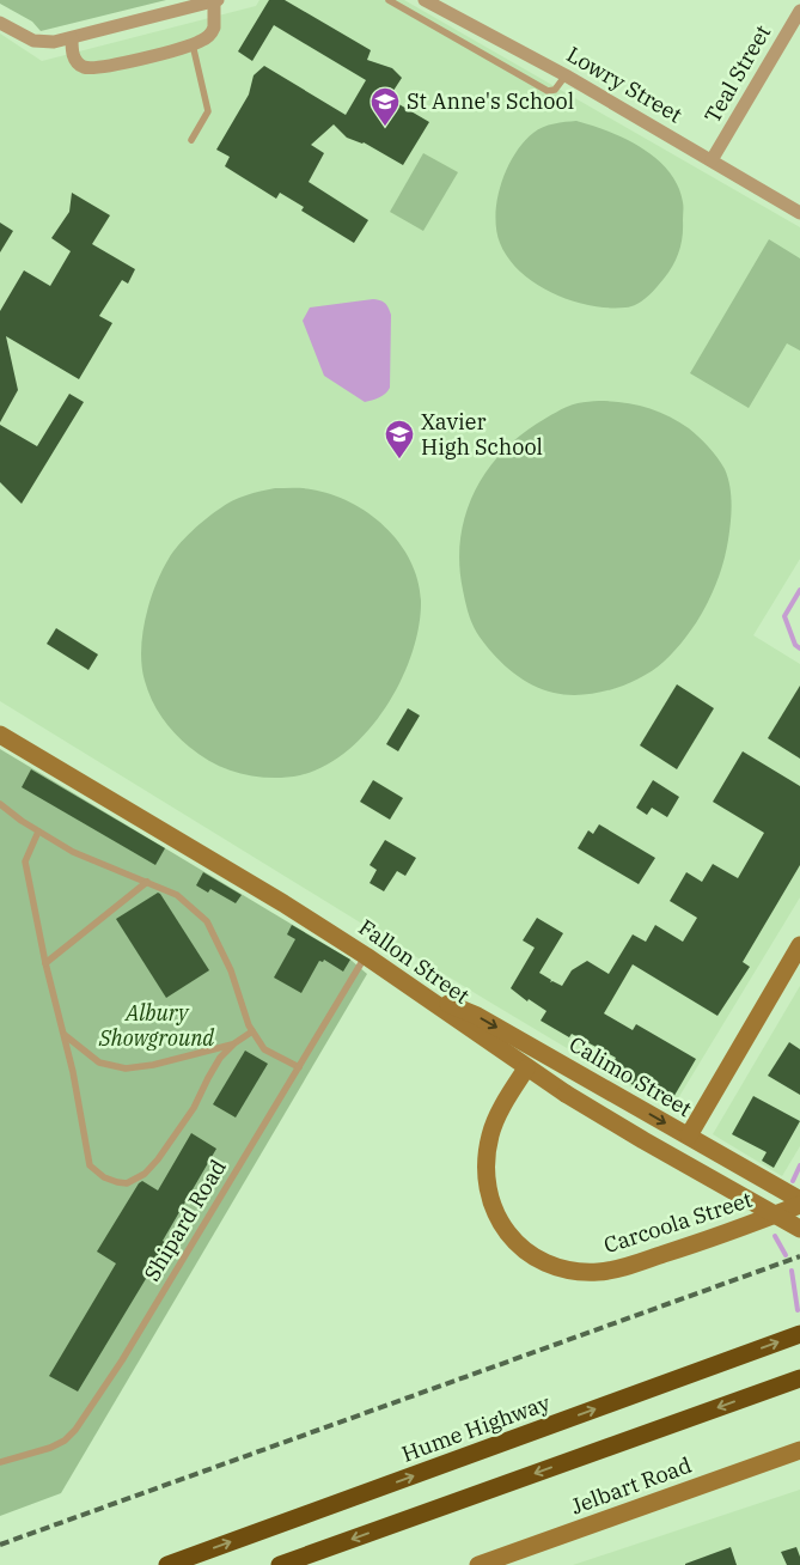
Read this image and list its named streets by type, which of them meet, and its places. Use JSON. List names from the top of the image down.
{
  "streets": {
    "highway": ["Hume Highway"],
    "street": [
      "Teal Street",
      "Lowry Street",
      "Fallon Street",
      "Calimo Street",
      "Carcoola Street",
      "Jelbart Road"
    ],
    "lane": ["Shipard Road"]
  },
  "crossings": [
    ["Teal Street", "Lowry Street"],
    ["Fallon Street", "Calimo Street"],
    ["Fallon Street", "Shipard Road"],
    ["Fallon Street", "Carcoola Street"]
  ],
  "one_way": ["Calimo Street"],
  "parks": ["Albury Showground"],
  "places": {
    "school or university": ["St Anne's School", "Xavier High School"]
  }
}
